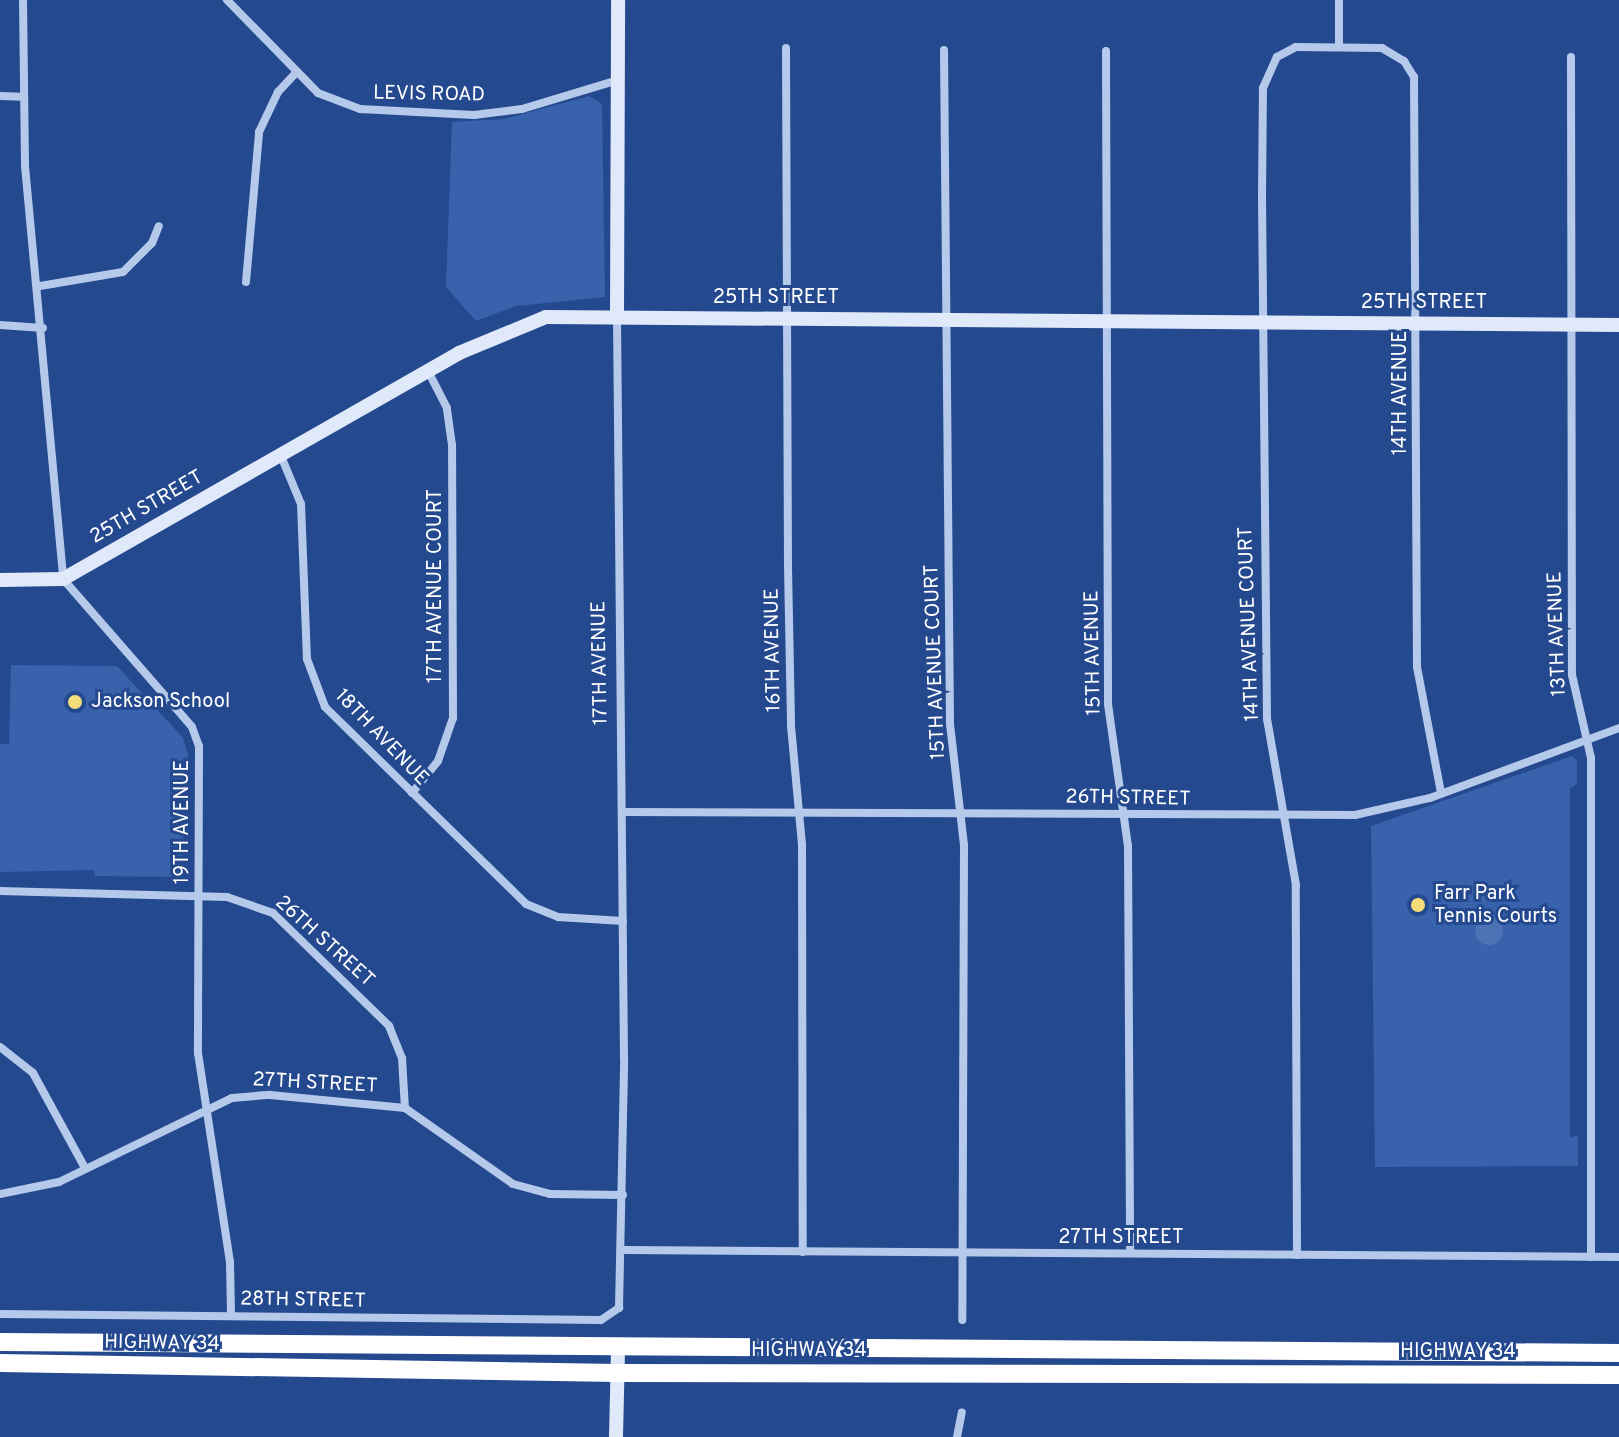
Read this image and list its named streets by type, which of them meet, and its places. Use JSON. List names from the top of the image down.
{
  "streets": {
    "highway": ["HIGHWAY 34"],
    "street": [
      "LEVIS ROAD",
      "25TH STREET",
      "14TH AVENUE",
      "17TH AVENUE COURT",
      "14TH AVENUE COURT",
      "13TH AVENUE",
      "16TH AVENUE",
      "15TH AVENUE",
      "15TH AVENUE COURT",
      "17TH AVENUE",
      "18TH AVENUE",
      "26TH STREET",
      "19TH AVENUE",
      "27TH STREET",
      "28TH STREET"
    ]
  },
  "crossings": [
    ["LEVIS ROAD", "17TH AVENUE"],
    ["25TH STREET", "14TH AVENUE"],
    ["25TH STREET", "17TH AVENUE COURT"],
    ["25TH STREET", "14TH AVENUE COURT"],
    ["25TH STREET", "13TH AVENUE"],
    ["25TH STREET", "16TH AVENUE"],
    ["25TH STREET", "15TH AVENUE"],
    ["25TH STREET", "15TH AVENUE COURT"],
    ["25TH STREET", "17TH AVENUE"],
    ["25TH STREET", "18TH AVENUE"],
    ["25TH STREET", "19TH AVENUE"],
    ["14TH AVENUE", "14TH AVENUE COURT"],
    ["14TH AVENUE", "26TH STREET"],
    ["17TH AVENUE COURT", "18TH AVENUE"],
    ["14TH AVENUE COURT", "26TH STREET"],
    ["14TH AVENUE COURT", "27TH STREET"],
    ["13TH AVENUE", "26TH STREET"],
    ["13TH AVENUE", "27TH STREET"],
    ["16TH AVENUE", "26TH STREET"],
    ["16TH AVENUE", "27TH STREET"],
    ["15TH AVENUE", "26TH STREET"],
    ["15TH AVENUE", "27TH STREET"],
    ["15TH AVENUE COURT", "26TH STREET"],
    ["15TH AVENUE COURT", "27TH STREET"],
    ["17TH AVENUE", "18TH AVENUE"],
    ["17TH AVENUE", "26TH STREET"],
    ["17TH AVENUE", "27TH STREET"],
    ["17TH AVENUE", "28TH STREET"],
    ["26TH STREET", "19TH AVENUE"],
    ["26TH STREET", "27TH STREET"],
    ["19TH AVENUE", "27TH STREET"],
    ["19TH AVENUE", "28TH STREET"]
  ],
  "places": ["Jackson School", "Farr Park Tennis Courts"]
}
